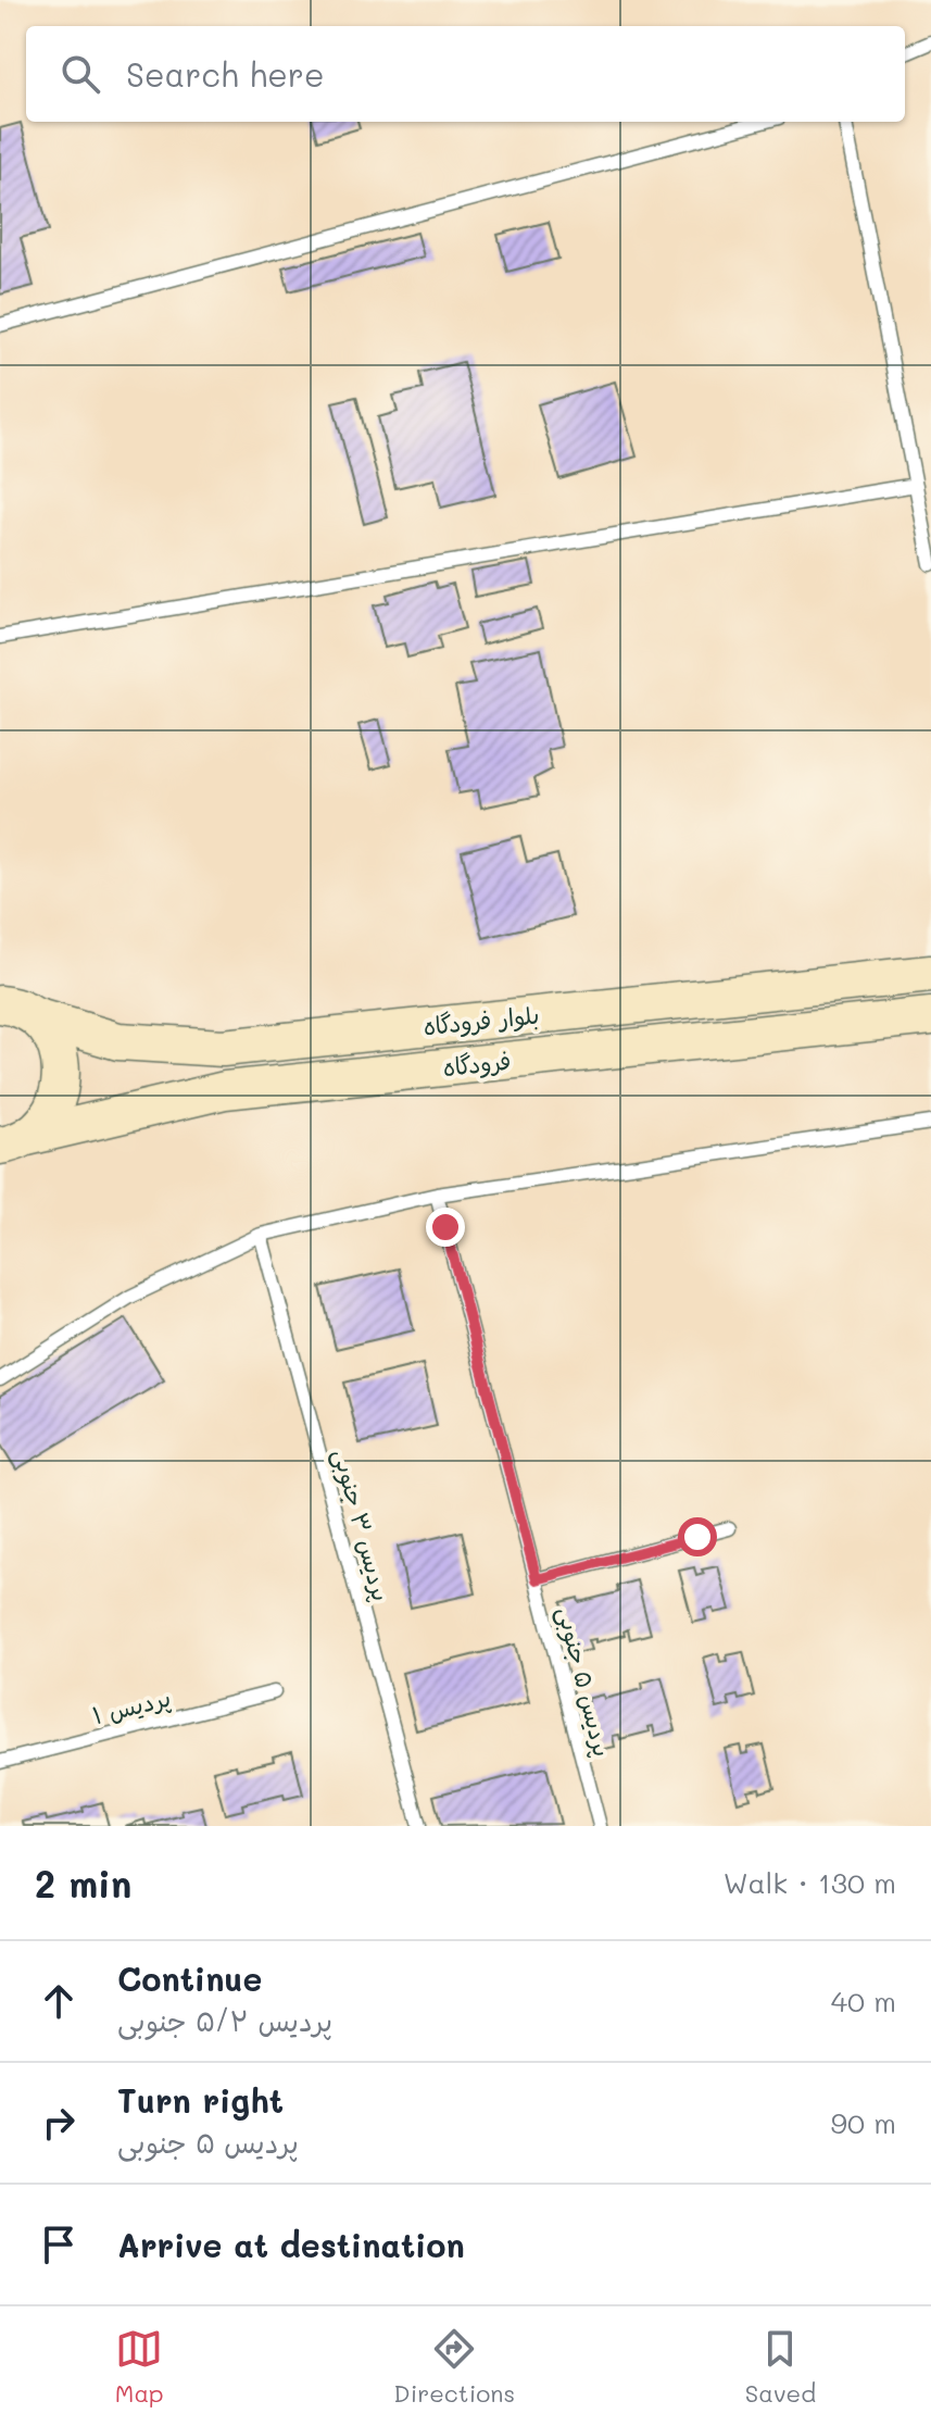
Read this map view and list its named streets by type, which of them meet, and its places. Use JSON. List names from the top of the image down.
{
  "streets": {
    "main road": ["بلوار فرودگاه", "فرودگاه"],
    "lane": ["پردیس ۳ جنوبی", "پردیس ۵ جنوبی", "پردیس ۱"]
  },
  "page": {
    "search": "Search here",
    "heading": ["2 min", "Walk · 130 m"],
    "list": [
      ["Continue", "پردیس ۵/۲ جنوبی", "40 m"],
      ["Turn right", "پردیس ۵ جنوبی", "90 m"],
      "Arrive at destination"
    ],
    "nav": ["Map", "Directions", "Saved"]
  }
}
